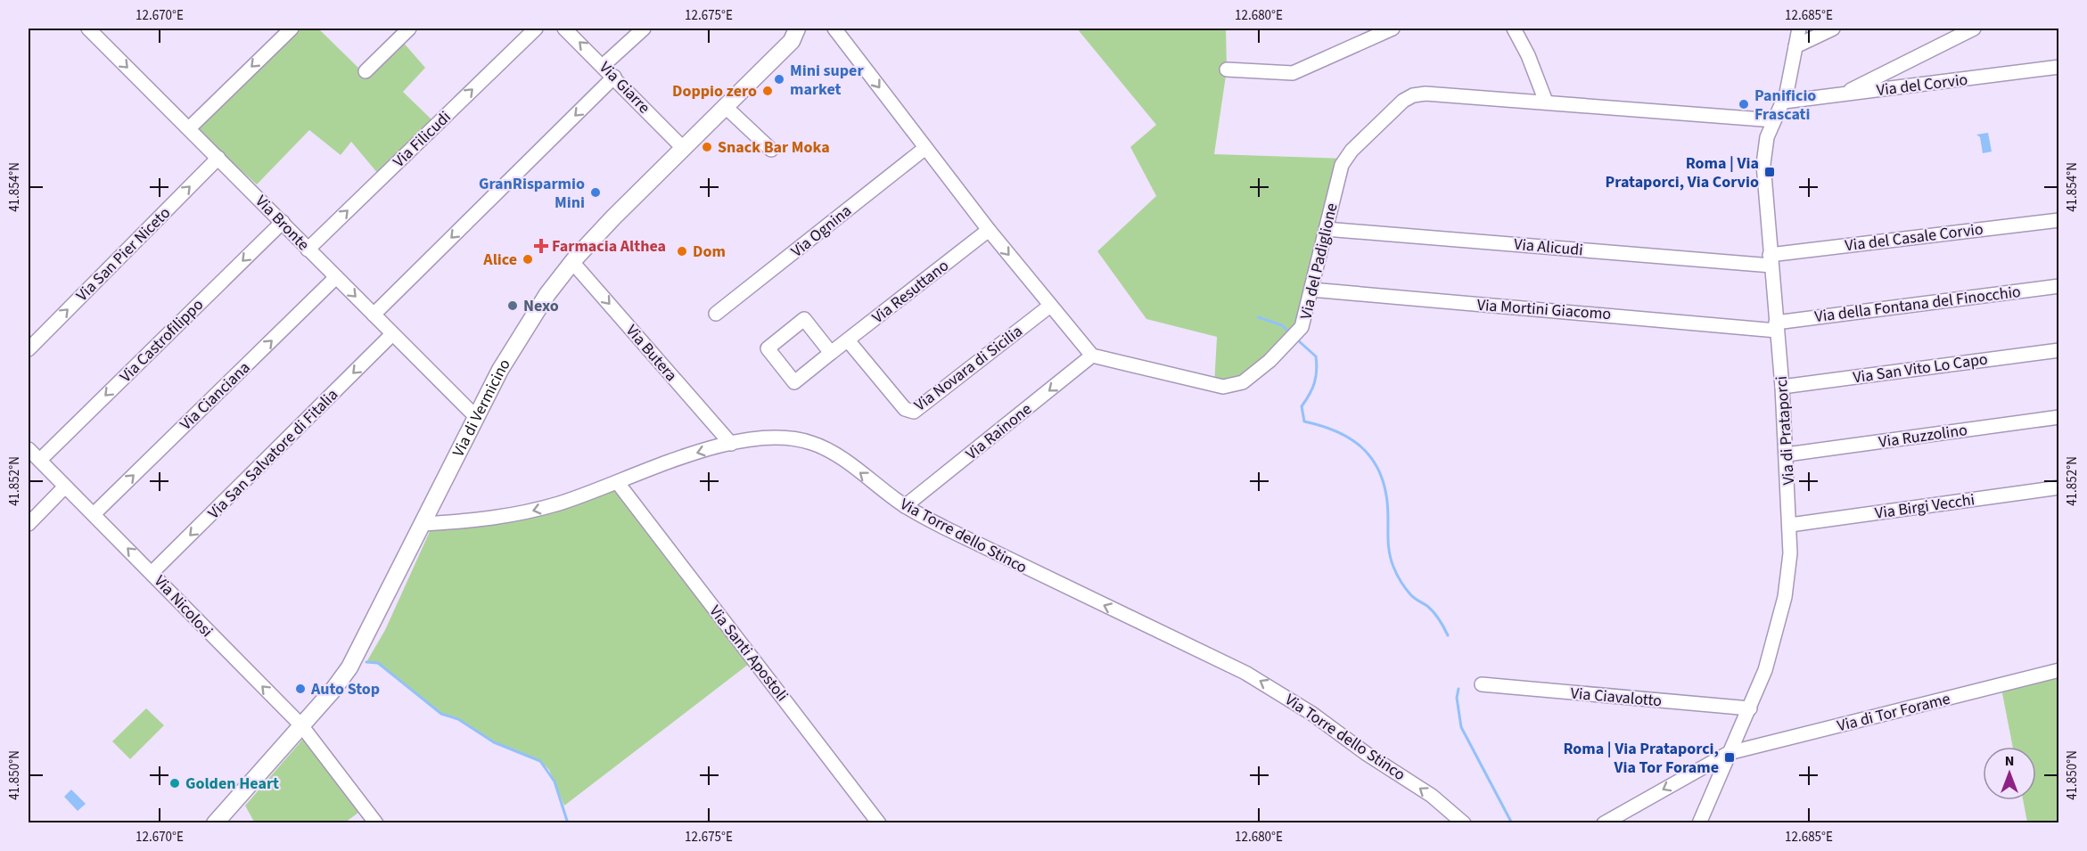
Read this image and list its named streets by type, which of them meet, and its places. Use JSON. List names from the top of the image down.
{
  "streets": {
    "main road": ["Via di Vermicino"],
    "street": [
      "Via del Corvio",
      "Via Giarre",
      "Via Filicudi",
      "Via Bronte",
      "Via Ognina",
      "Via del Casale Corvio",
      "Via Alicudi",
      "Via San Pier Niceto",
      "Via del Padiglione",
      "Via Resuttano",
      "Via della Fontana del Finocchio",
      "Via Mortini Giacomo",
      "Via Castrofilippo",
      "Via Butera",
      "Via Novara di Sicilia",
      "Via San Vito Lo Capo",
      "Via Cianciana",
      "Via di Prataporci",
      "Via Rainone",
      "Via Ruzzolino",
      "Via San Salvatore di Fitalia",
      "Via Birgi Vecchi",
      "Via Torre dello Stinco",
      "Via Nicolosi",
      "Via Santi Apostoli",
      "Via Ciavalotto",
      "Via di Tor Forame"
    ]
  },
  "crossings": [
    ["Via del Corvio", "Via di Prataporci"],
    ["Via Giarre", "Via di Vermicino"],
    ["Via Filicudi", "Via Bronte"],
    ["Via Bronte", "Via San Pier Niceto"],
    ["Via Bronte", "Via Castrofilippo"],
    ["Via Bronte", "Via Cianciana"],
    ["Via Bronte", "Via di Vermicino"],
    ["Via Bronte", "Via San Salvatore di Fitalia"],
    ["Via del Casale Corvio", "Via Alicudi"],
    ["Via del Casale Corvio", "Via di Prataporci"],
    ["Via Alicudi", "Via del Padiglione"],
    ["Via Alicudi", "Via di Prataporci"],
    ["Via del Padiglione", "Via Mortini Giacomo"],
    ["Via del Padiglione", "Via di Prataporci"],
    ["Via del Padiglione", "Via Rainone"],
    ["Via Resuttano", "Via Novara di Sicilia"],
    ["Via della Fontana del Finocchio", "Via Mortini Giacomo"],
    ["Via della Fontana del Finocchio", "Via di Prataporci"],
    ["Via Mortini Giacomo", "Via di Prataporci"],
    ["Via Castrofilippo", "Via Nicolosi"],
    ["Via Butera", "Via di Vermicino"],
    ["Via Butera", "Via Torre dello Stinco"],
    ["Via San Vito Lo Capo", "Via di Prataporci"],
    ["Via Cianciana", "Via Nicolosi"],
    ["Via di Vermicino", "Via Torre dello Stinco"],
    ["Via di Vermicino", "Via Nicolosi"],
    ["Via di Prataporci", "Via Ruzzolino"],
    ["Via di Prataporci", "Via Birgi Vecchi"],
    ["Via di Prataporci", "Via Ciavalotto"],
    ["Via di Prataporci", "Via di Tor Forame"],
    ["Via Rainone", "Via Torre dello Stinco"],
    ["Via San Salvatore di Fitalia", "Via Nicolosi"],
    ["Via Torre dello Stinco", "Via Santi Apostoli"]
  ],
  "one_way": [
    "Via Bronte",
    "Via San Pier Niceto",
    "Via Castrofilippo",
    "Via Butera",
    "Via Cianciana",
    "Via Rainone",
    "Via San Salvatore di Fitalia",
    "Via Torre dello Stinco",
    "Via Nicolosi"
  ],
  "places": {
    "other": [
      "Mini super market",
      "Doppio zero",
      "Panificio Frascati",
      "Snack Bar Moka",
      "GranRisparmio Mini",
      "Dom",
      "Alice",
      "Nexo",
      "Auto Stop",
      "Golden Heart"
    ],
    "transit": ["Roma | Via Prataporci, Via Corvio", "Roma | Via Prataporci, Via Tor Forame"],
    "health": ["Farmacia Althea"]
  },
  "north": "top",
  "coordinates": [
    "12.670°E",
    "12.675°E",
    "12.680°E",
    "12.685°E",
    "41.854°N",
    "41.852°N",
    "41.850°N"
  ]
}
